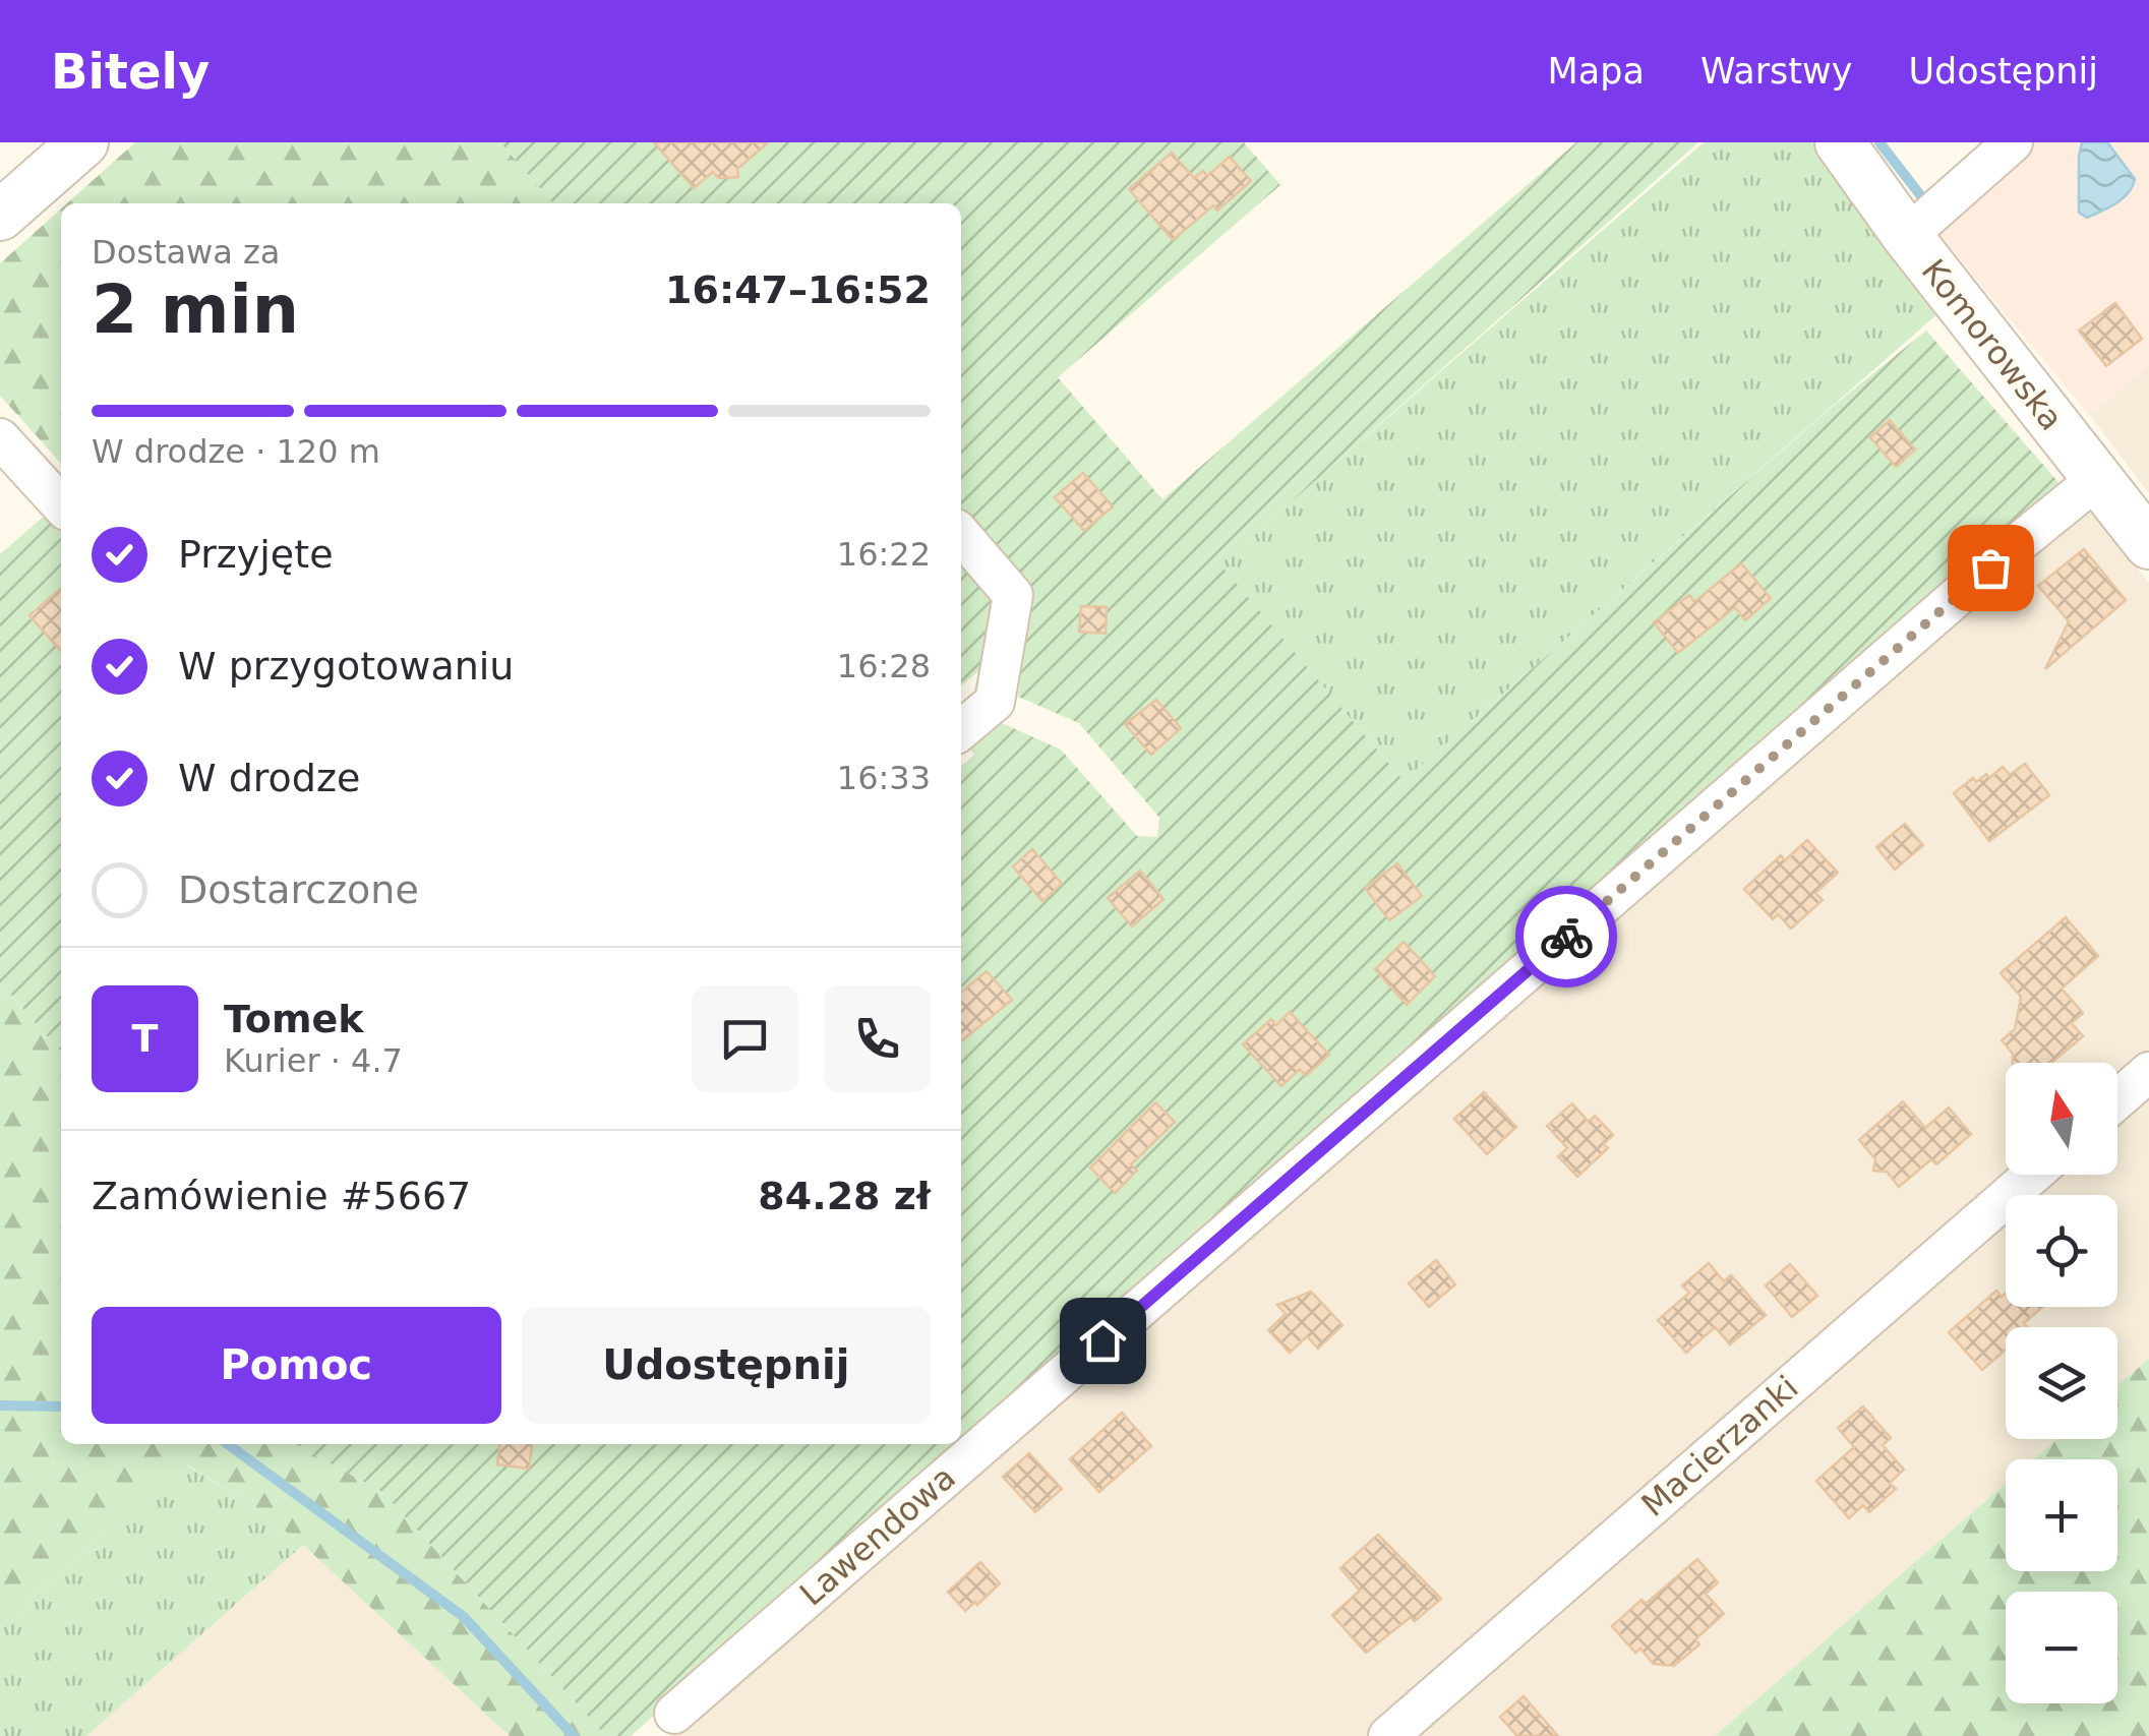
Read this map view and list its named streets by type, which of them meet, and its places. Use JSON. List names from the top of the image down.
{
  "streets": {
    "street": ["Komorowska", "Macierzanki", "Lawendowa"]
  },
  "crossings": [
    ["Komorowska", "Lawendowa"]
  ],
  "north": "top",
  "page": {
    "header": "Bitely",
    "nav": ["Mapa", "Warstwy", "Udostępnij"],
    "heading": ["2 min", "Dostawa za", "16:47–16:52"],
    "panel": [
      "Tomek",
      "Kurier · 4.7",
      "Zamówienie #5667",
      "84.28 zł"
    ],
    "bar": "W drodze · 120 m",
    "list": [
      ["Przyjęte", "16:22"],
      ["W przygotowaniu", "16:28"],
      ["W drodze", "16:33"],
      "Dostarczone"
    ],
    "round": "T",
    "map_buttons": ["+", "−"],
    "buttons": ["Pomoc", "Udostępnij"]
  }
}
